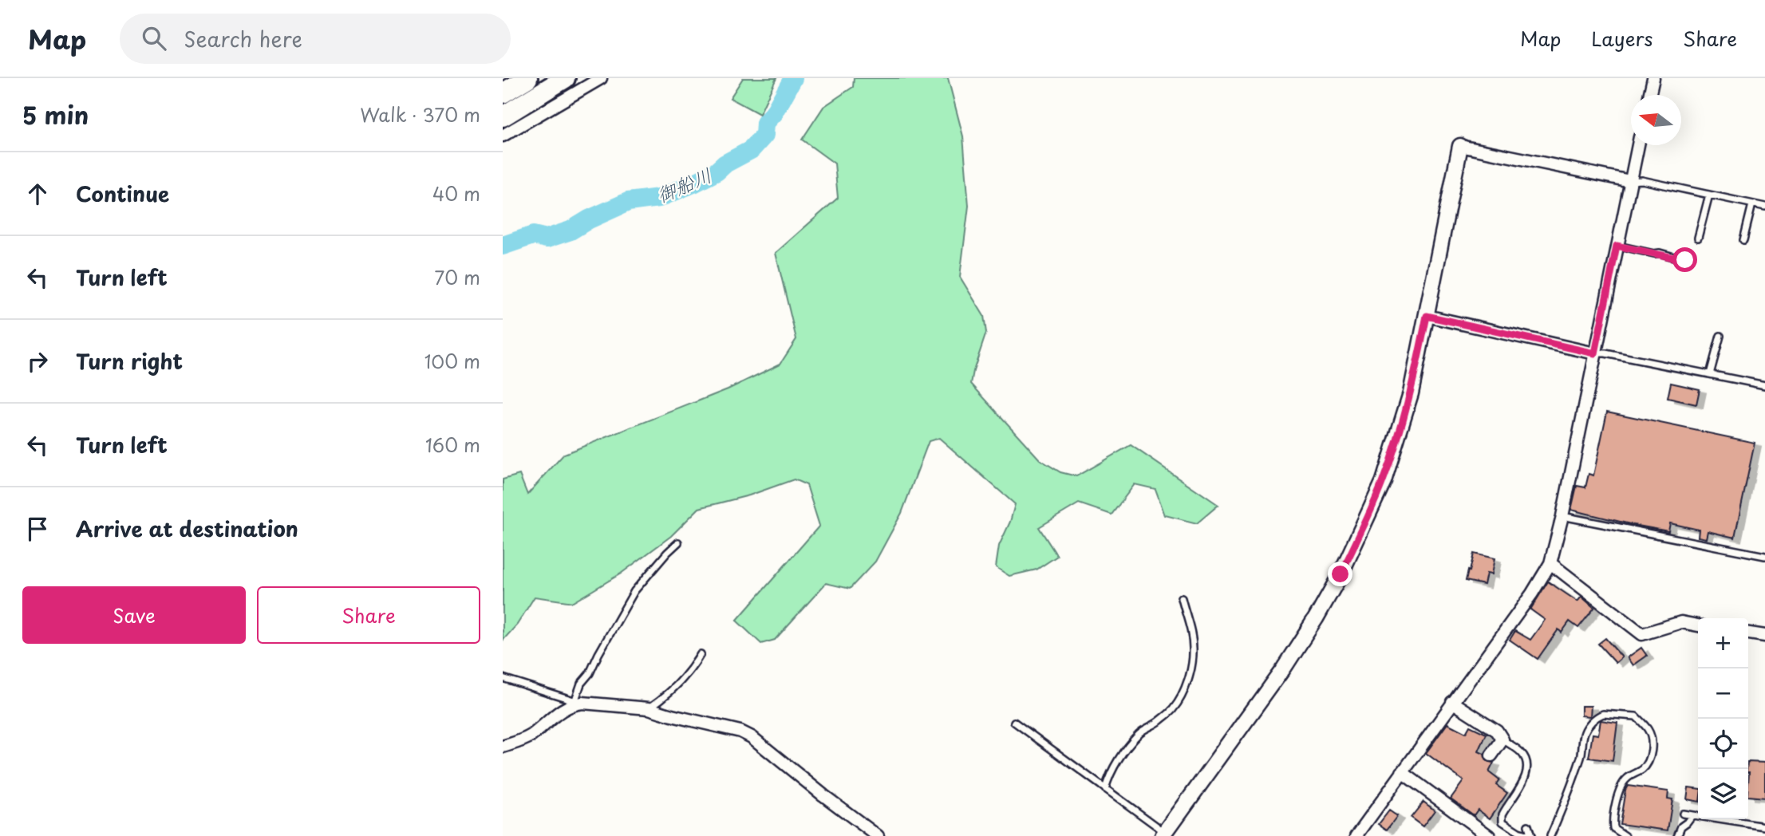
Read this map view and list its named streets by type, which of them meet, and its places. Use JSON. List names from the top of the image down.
{
  "water": ["御船川"],
  "north": "left",
  "page": {
    "header": "Map",
    "search": "Search here",
    "nav": ["Map", "Layers", "Share"],
    "heading": ["5 min", "Walk · 370 m"],
    "list": [
      ["Continue", "40 m"],
      ["Turn left", "70 m"],
      ["Turn right", "100 m"],
      ["Turn left", "160 m"],
      "Arrive at destination"
    ],
    "buttons": ["Save", "Share"],
    "map_buttons": ["+", "−"]
  }
}
